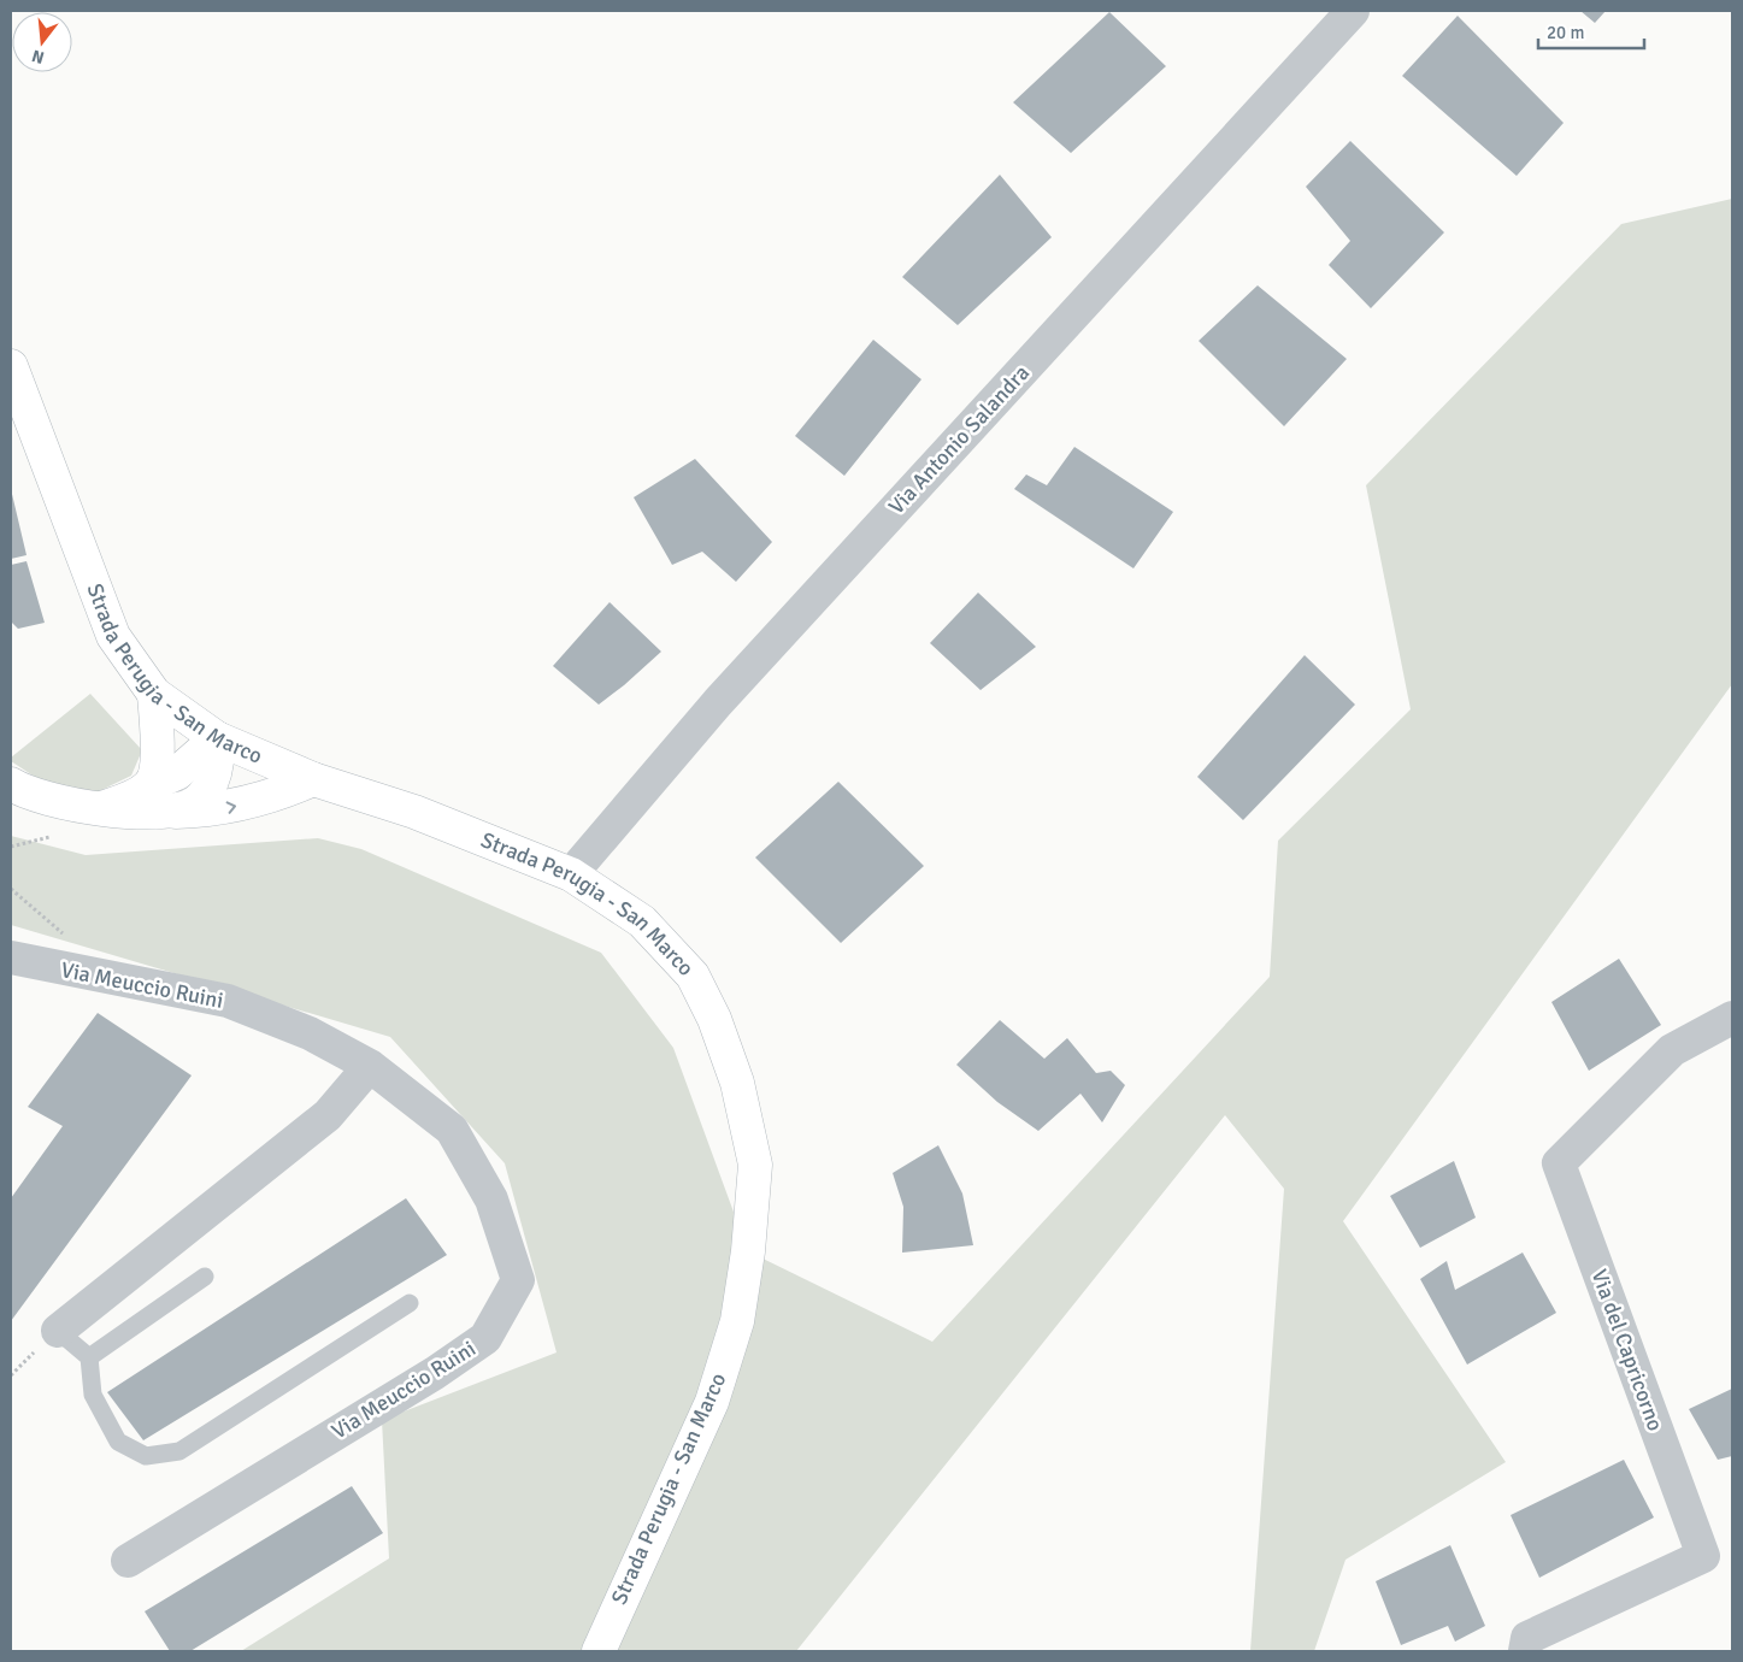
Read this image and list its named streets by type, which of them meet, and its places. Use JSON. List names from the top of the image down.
{
  "streets": {
    "main road": ["Strada Perugia - San Marco"],
    "street": ["Via Antonio Salandra", "Via Meuccio Ruini", "Via del Capricorno"]
  },
  "crossings": [
    ["Via Antonio Salandra", "Strada Perugia - San Marco"]
  ],
  "scale_bar": "20 m",
  "north": "bottom"
}
